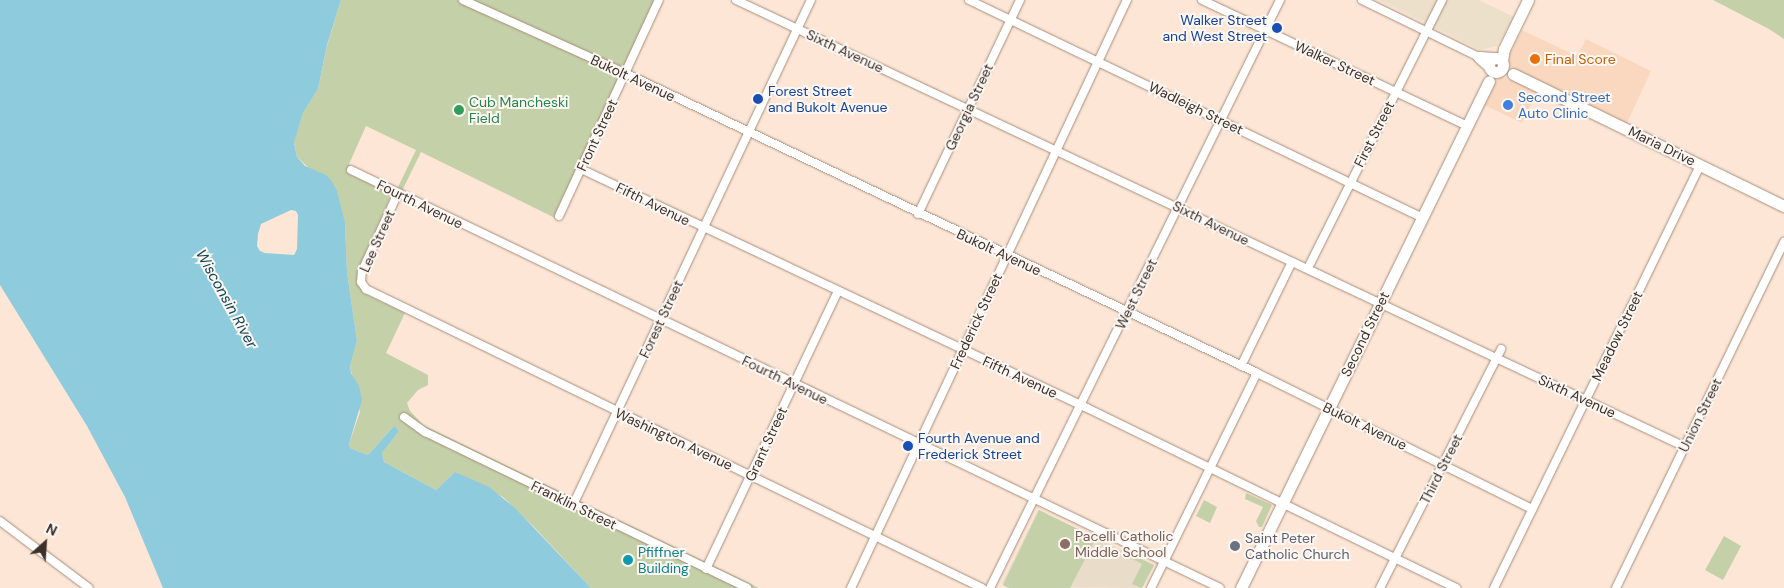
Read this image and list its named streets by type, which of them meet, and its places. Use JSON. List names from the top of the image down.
{
  "streets": {
    "street": [
      "Sixth Avenue",
      "Walker Street",
      "Bukolt Avenue",
      "Georgia Street",
      "Wadleigh Street",
      "First Street",
      "Front Street",
      "Maria Drive",
      "Fourth Avenue",
      "Fifth Avenue",
      "Lee Street",
      "West Street",
      "Forest Street",
      "Frederick Street",
      "Second Street",
      "Meadow Street",
      "Union Street",
      "Washington Avenue",
      "Grant Street",
      "Third Street",
      "Franklin Street"
    ]
  },
  "crossings": [
    ["Sixth Avenue", "Georgia Street"],
    ["Sixth Avenue", "First Street"],
    ["Sixth Avenue", "West Street"],
    ["Sixth Avenue", "Forest Street"],
    ["Sixth Avenue", "Frederick Street"],
    ["Sixth Avenue", "Second Street"],
    ["Sixth Avenue", "Meadow Street"],
    ["Sixth Avenue", "Union Street"],
    ["Sixth Avenue", "Third Street"],
    ["Walker Street", "First Street"],
    ["Walker Street", "West Street"],
    ["Walker Street", "Second Street"],
    ["Bukolt Avenue", "Georgia Street"],
    ["Bukolt Avenue", "Front Street"],
    ["Bukolt Avenue", "West Street"],
    ["Bukolt Avenue", "Forest Street"],
    ["Bukolt Avenue", "Frederick Street"],
    ["Bukolt Avenue", "Second Street"],
    ["Bukolt Avenue", "Meadow Street"],
    ["Bukolt Avenue", "Third Street"],
    ["Georgia Street", "Wadleigh Street"],
    ["Wadleigh Street", "First Street"],
    ["Wadleigh Street", "West Street"],
    ["Wadleigh Street", "Frederick Street"],
    ["Wadleigh Street", "Second Street"],
    ["Front Street", "Fifth Avenue"],
    ["Maria Drive", "Second Street"],
    ["Maria Drive", "Meadow Street"],
    ["Fourth Avenue", "Lee Street"],
    ["Fourth Avenue", "West Street"],
    ["Fourth Avenue", "Forest Street"],
    ["Fourth Avenue", "Frederick Street"],
    ["Fourth Avenue", "Grant Street"],
    ["Fifth Avenue", "West Street"],
    ["Fifth Avenue", "Forest Street"],
    ["Fifth Avenue", "Frederick Street"],
    ["Fifth Avenue", "Second Street"],
    ["Fifth Avenue", "Grant Street"],
    ["Fifth Avenue", "Third Street"],
    ["Lee Street", "Washington Avenue"],
    ["Forest Street", "Washington Avenue"],
    ["Forest Street", "Franklin Street"],
    ["Frederick Street", "Washington Avenue"],
    ["Washington Avenue", "Grant Street"],
    ["Grant Street", "Franklin Street"]
  ],
  "water": ["Wisconsin River"],
  "places": [
    "Walker Street and West Street",
    "Final Score",
    "Forest Street and Bukolt Avenue",
    "Second Street Auto Clinic",
    "Cub Mancheski Field",
    "Fourth Avenue and Frederick Street",
    "Pacelli Catholic Middle School",
    "Saint Peter Catholic Church",
    "Pfiffner Building"
  ],
  "north": "top right"
}
